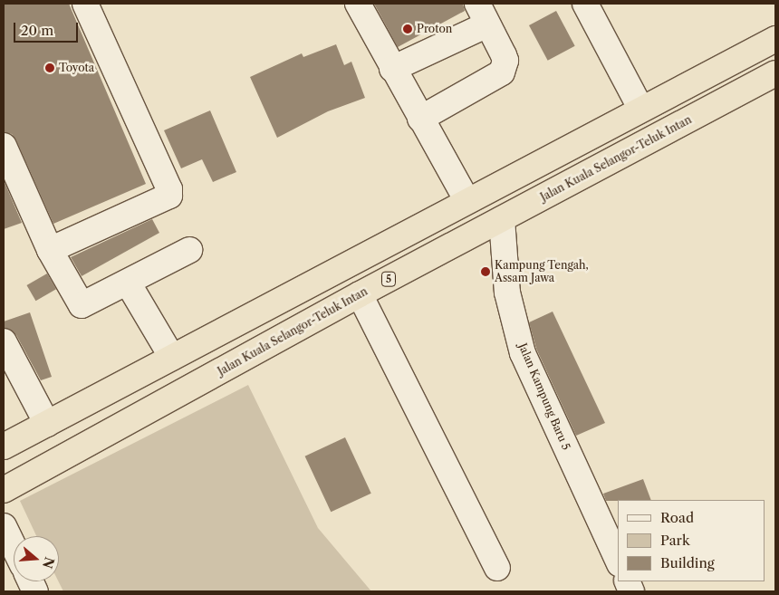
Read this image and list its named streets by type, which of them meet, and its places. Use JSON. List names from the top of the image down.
{
  "streets": {
    "highway": ["Jalan Kuala Selangor-Teluk Intan", "5"],
    "street": ["Jalan Kampung Baru 5"]
  },
  "crossings": [
    ["Jalan Kuala Selangor-Teluk Intan", "Jalan Kampung Baru 5"]
  ],
  "places": ["Proton", "Toyota", "Kampung Tengah, Assam Jawa"],
  "legend": ["Road", "Park", "Building"],
  "scale_bar": "20 m",
  "north": "right"
}
